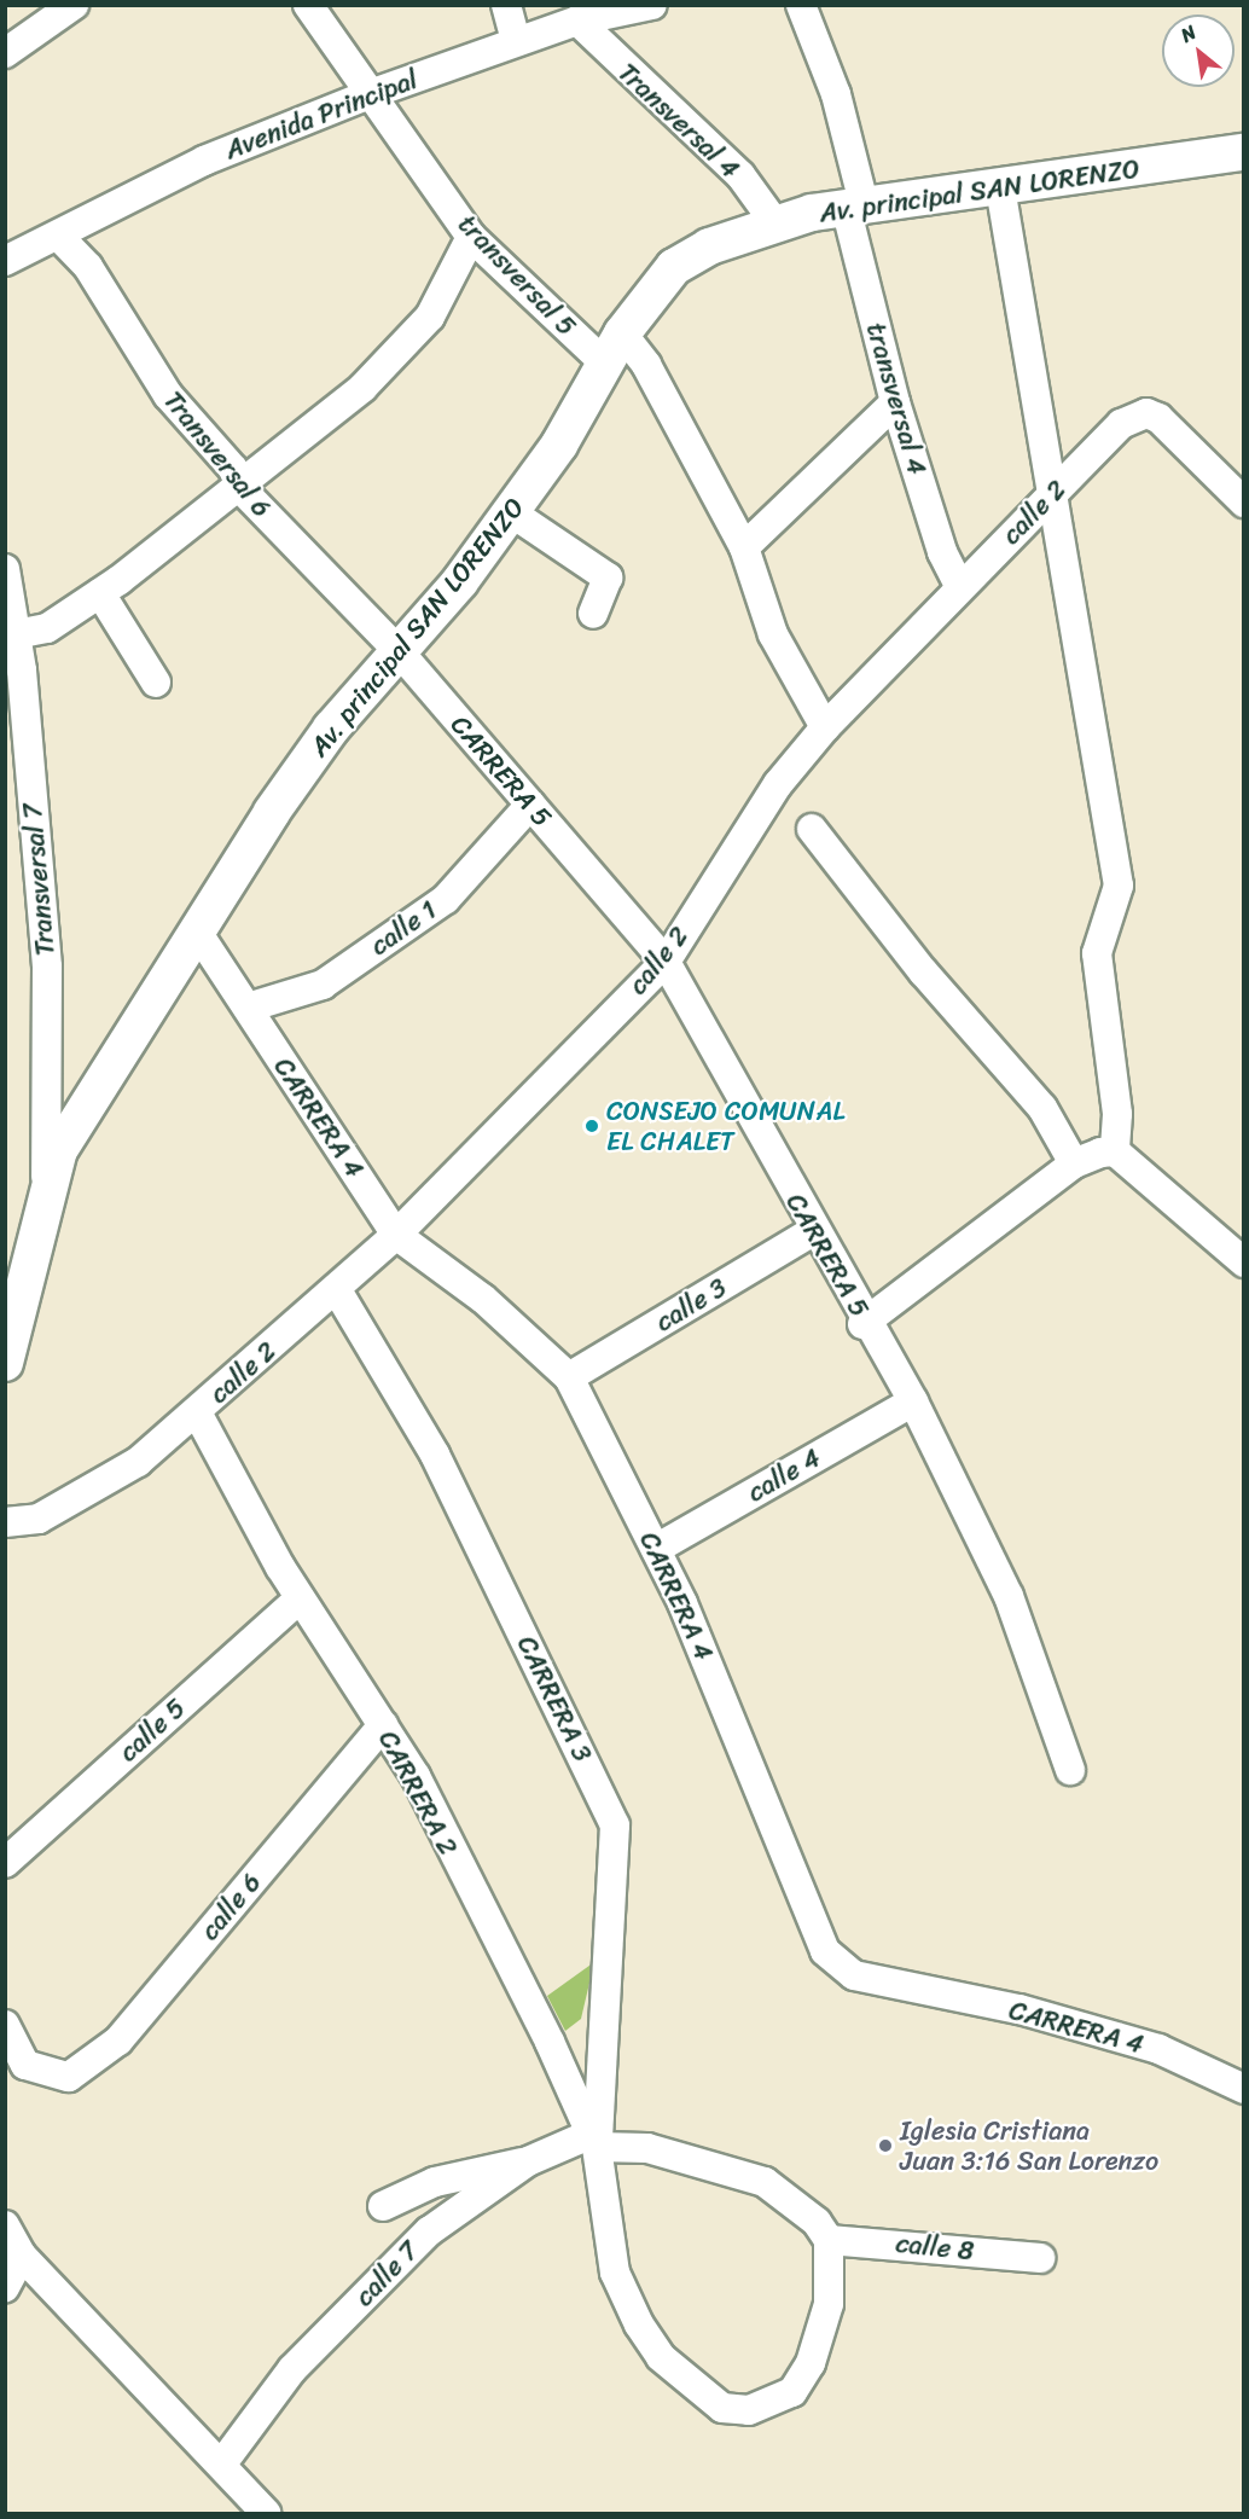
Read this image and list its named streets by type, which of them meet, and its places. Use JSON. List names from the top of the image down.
{
  "streets": {
    "main road": ["Av. principal SAN LORENZO"],
    "street": [
      "Avenida Principal",
      "Transversal 4",
      "transversal 5",
      "transversal 4",
      "Transversal 6",
      "calle 2",
      "CARRERA 5",
      "Transversal 7",
      "calle 1",
      "CARRERA 4",
      "calle 3",
      "calle 4",
      "CARRERA 3",
      "calle 5",
      "CARRERA 2",
      "calle 6",
      "calle 8",
      "calle 7"
    ]
  },
  "crossings": [
    ["Avenida Principal", "Transversal 4"],
    ["Avenida Principal", "transversal 5"],
    ["Avenida Principal", "Transversal 6"],
    ["Transversal 4", "Av. principal SAN LORENZO"],
    ["Av. principal SAN LORENZO", "transversal 5"],
    ["Av. principal SAN LORENZO", "transversal 4"],
    ["Av. principal SAN LORENZO", "Transversal 6"],
    ["Av. principal SAN LORENZO", "CARRERA 5"],
    ["Av. principal SAN LORENZO", "Transversal 7"],
    ["Av. principal SAN LORENZO", "CARRERA 4"],
    ["transversal 5", "calle 2"],
    ["transversal 4", "calle 2"],
    ["Transversal 6", "CARRERA 5"],
    ["calle 2", "CARRERA 5"],
    ["calle 2", "CARRERA 4"],
    ["calle 2", "CARRERA 3"],
    ["calle 2", "CARRERA 2"],
    ["CARRERA 5", "calle 1"],
    ["CARRERA 5", "calle 3"],
    ["CARRERA 5", "calle 4"],
    ["calle 1", "CARRERA 4"],
    ["CARRERA 4", "calle 3"],
    ["CARRERA 4", "calle 4"],
    ["CARRERA 3", "CARRERA 2"],
    ["CARRERA 3", "calle 7"],
    ["calle 5", "CARRERA 2"],
    ["CARRERA 2", "calle 6"],
    ["CARRERA 2", "calle 8"],
    ["CARRERA 2", "calle 7"]
  ],
  "places": ["CONSEJO COMUNAL EL CHALET", "Iglesia Cristiana Juan 3:16 San Lorenzo"],
  "north": "top left"
}
